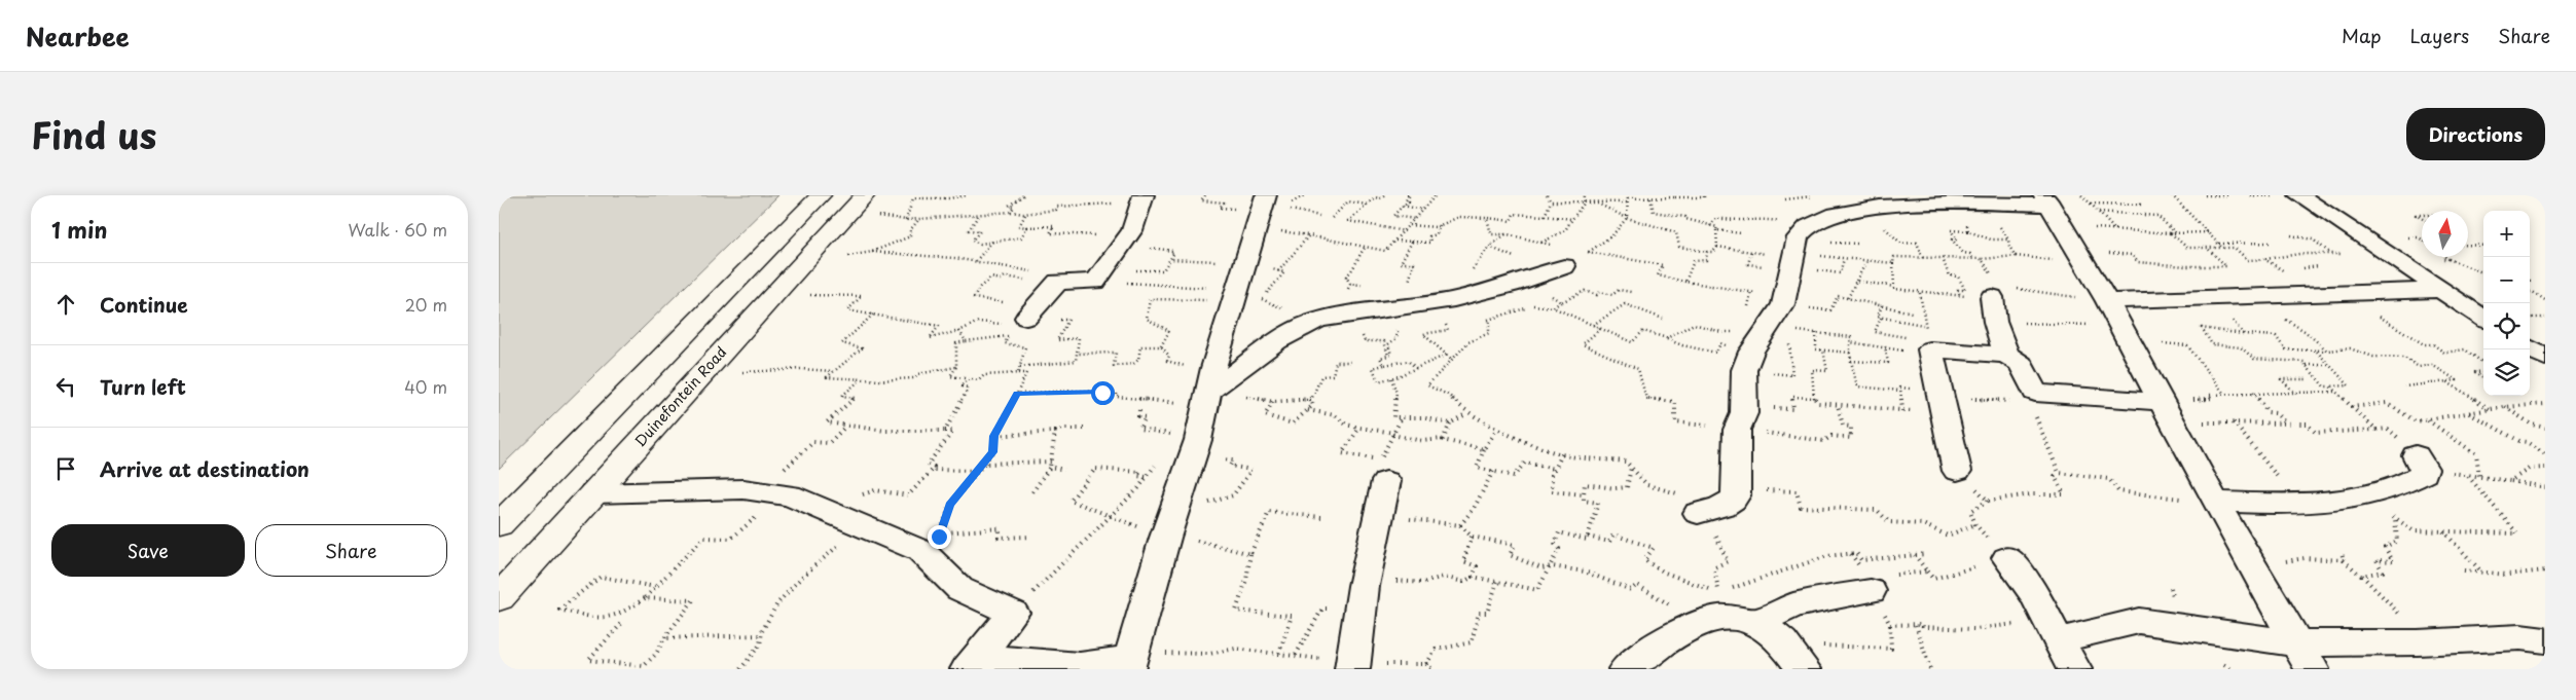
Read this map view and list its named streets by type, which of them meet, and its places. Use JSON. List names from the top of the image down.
{
  "streets": {
    "main road": ["Duinefontein Road"]
  },
  "north": "top",
  "page": {
    "header": "Nearbee",
    "nav": ["Map", "Layers", "Share"],
    "title": "Find us",
    "buttons": [
      "Directions",
      ["Save", "Share"]
    ],
    "heading": ["1 min", "Walk · 60 m"],
    "map_buttons": ["+", "−"],
    "list": [
      ["Continue", "20 m"],
      ["Turn left", "40 m"],
      "Arrive at destination"
    ]
  }
}
